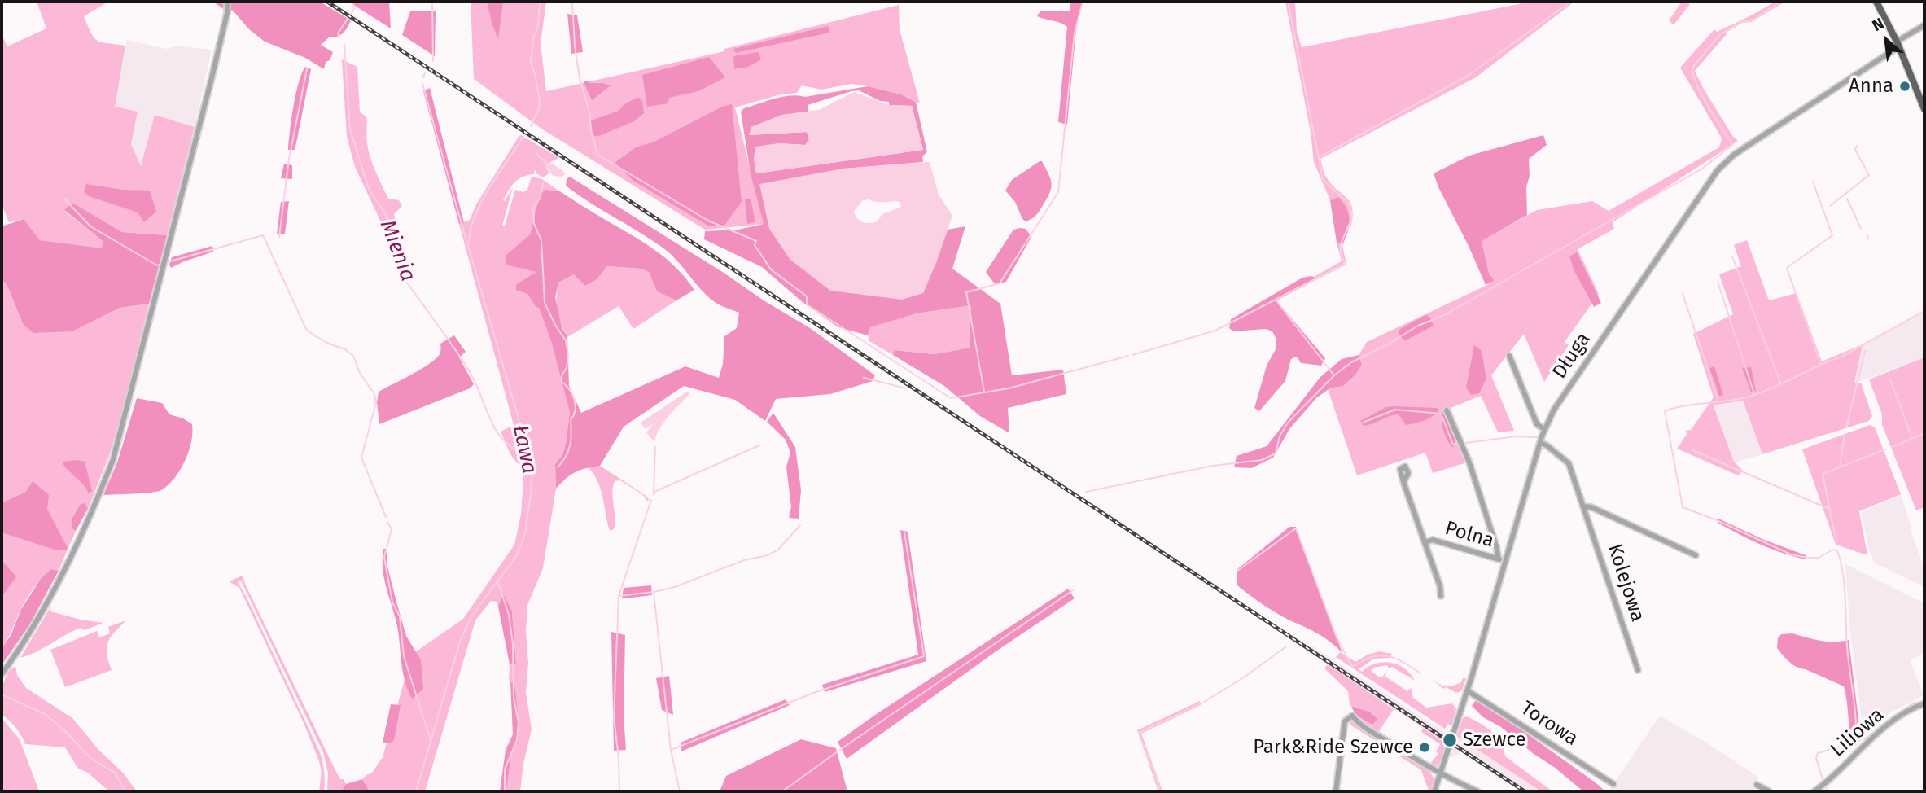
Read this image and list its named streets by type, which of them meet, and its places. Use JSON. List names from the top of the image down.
{
  "streets": {
    "street": [
      "Długa",
      "Polna",
      "Kolejowa",
      "Torowa",
      "Liliowa"
    ]
  },
  "crossings": [
    ["Długa", "Polna"],
    ["Długa", "Kolejowa"],
    ["Długa", "Torowa"]
  ],
  "water": ["Mienia", "Ława"],
  "places": ["Anna", "Szewce", "Park&Ride Szewce"],
  "north": "top left"
}
